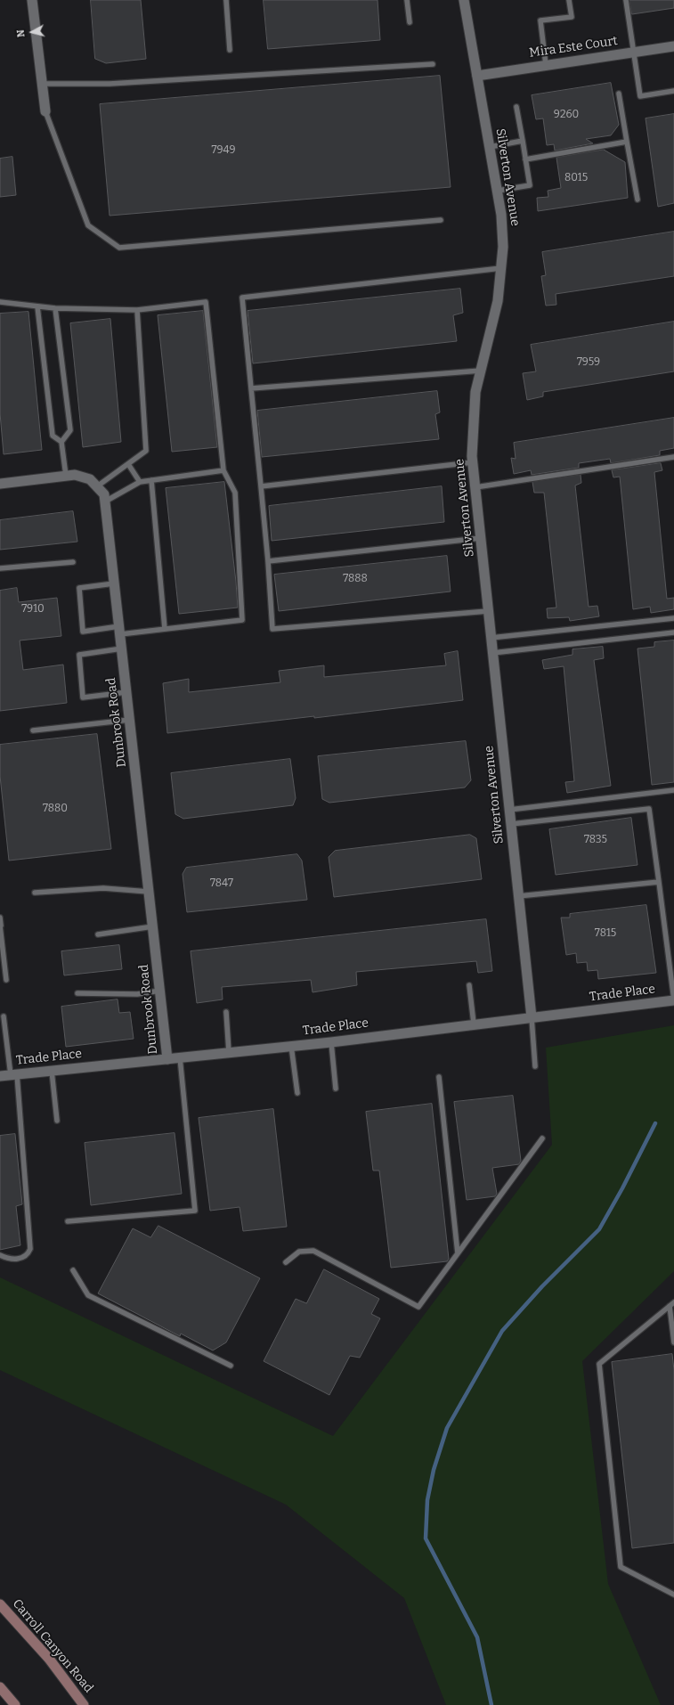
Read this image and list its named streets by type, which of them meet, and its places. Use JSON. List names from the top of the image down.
{
  "streets": {
    "main road": ["Carroll Canyon Road"],
    "street": [
      "Mira Este Court",
      "Silverton Avenue",
      "Dunbrook Road",
      "Trade Place"
    ]
  },
  "crossings": [
    ["Mira Este Court", "Silverton Avenue"],
    ["Silverton Avenue", "Trade Place"],
    ["Dunbrook Road", "Trade Place"]
  ],
  "house_numbers": [
    "9260",
    "7949",
    "8015",
    "7959",
    "7888",
    "7910",
    "7880",
    "7835",
    "7847",
    "7815"
  ],
  "north": "left"
}
